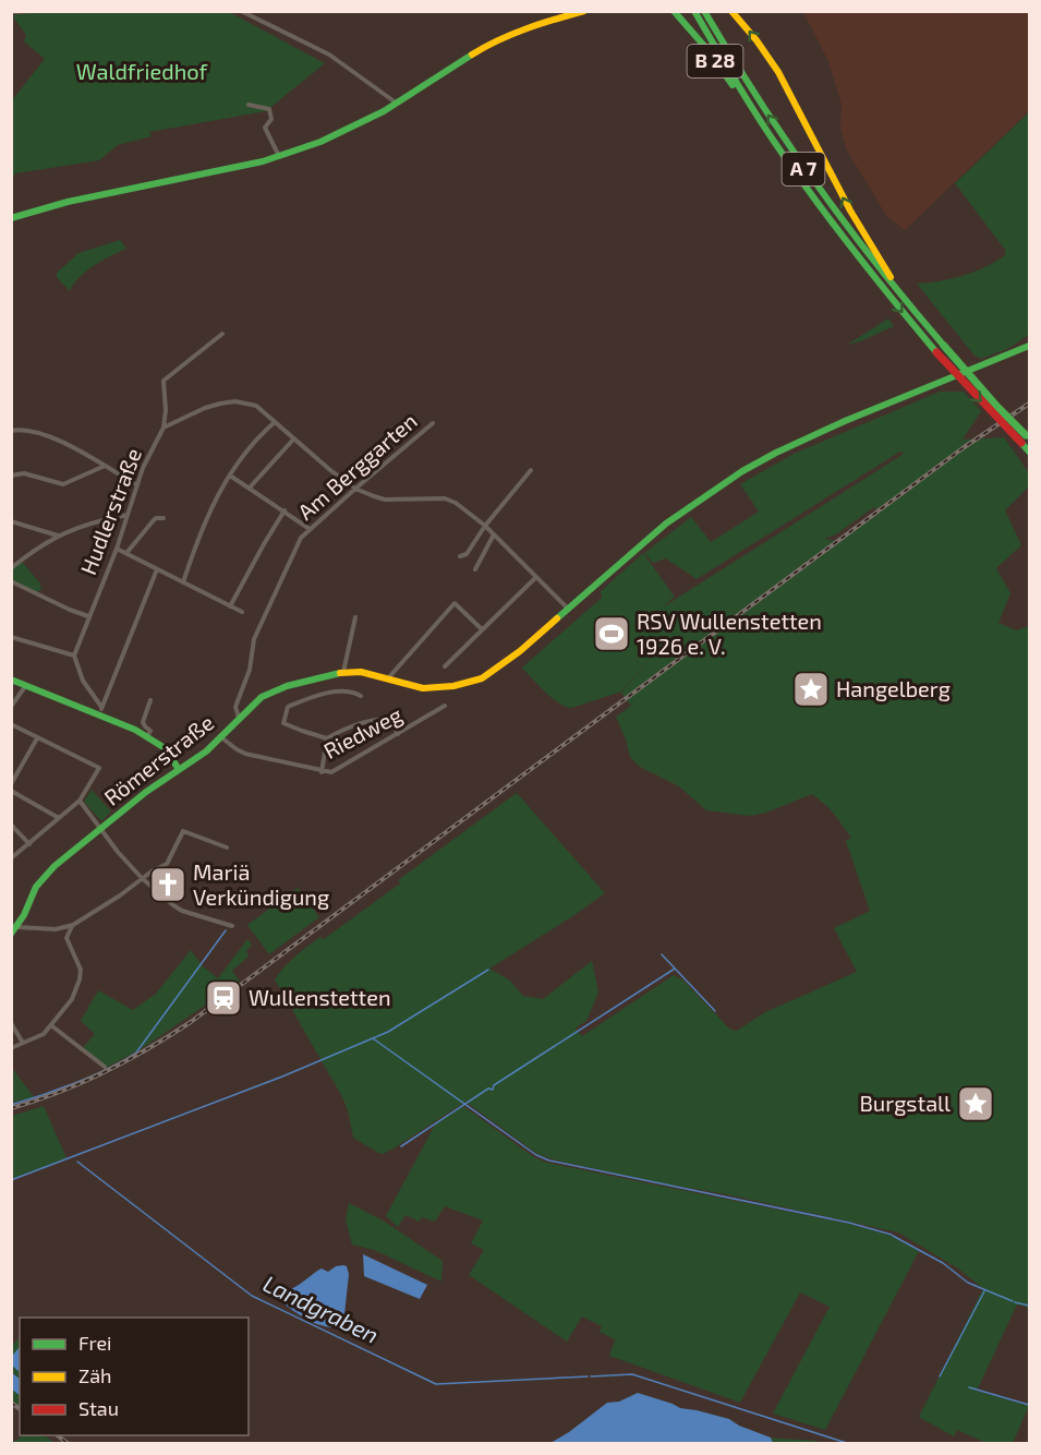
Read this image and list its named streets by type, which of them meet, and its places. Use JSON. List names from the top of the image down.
{
  "streets": {
    "main road": ["B 28", "A 7", "Römerstraße"],
    "street": ["Am Berggarten", "Hudlerstraße", "Riedweg"]
  },
  "crossings": [
    ["B 28", "A 7"],
    ["Am Berggarten", "Hudlerstraße"],
    ["Am Berggarten", "Römerstraße"],
    ["Hudlerstraße", "Römerstraße"],
    ["Riedweg", "Römerstraße"]
  ],
  "water": ["Landgraben"],
  "parks": ["Waldfriedhof"],
  "places": {
    "sports": ["RSV Wullenstetten 1926 e. V."],
    "place": ["Hangelberg", "Burgstall"],
    "church": ["Mariä Verkündigung"],
    "station": ["Wullenstetten"]
  },
  "legend": ["Frei", "Zäh", "Stau"]
}
